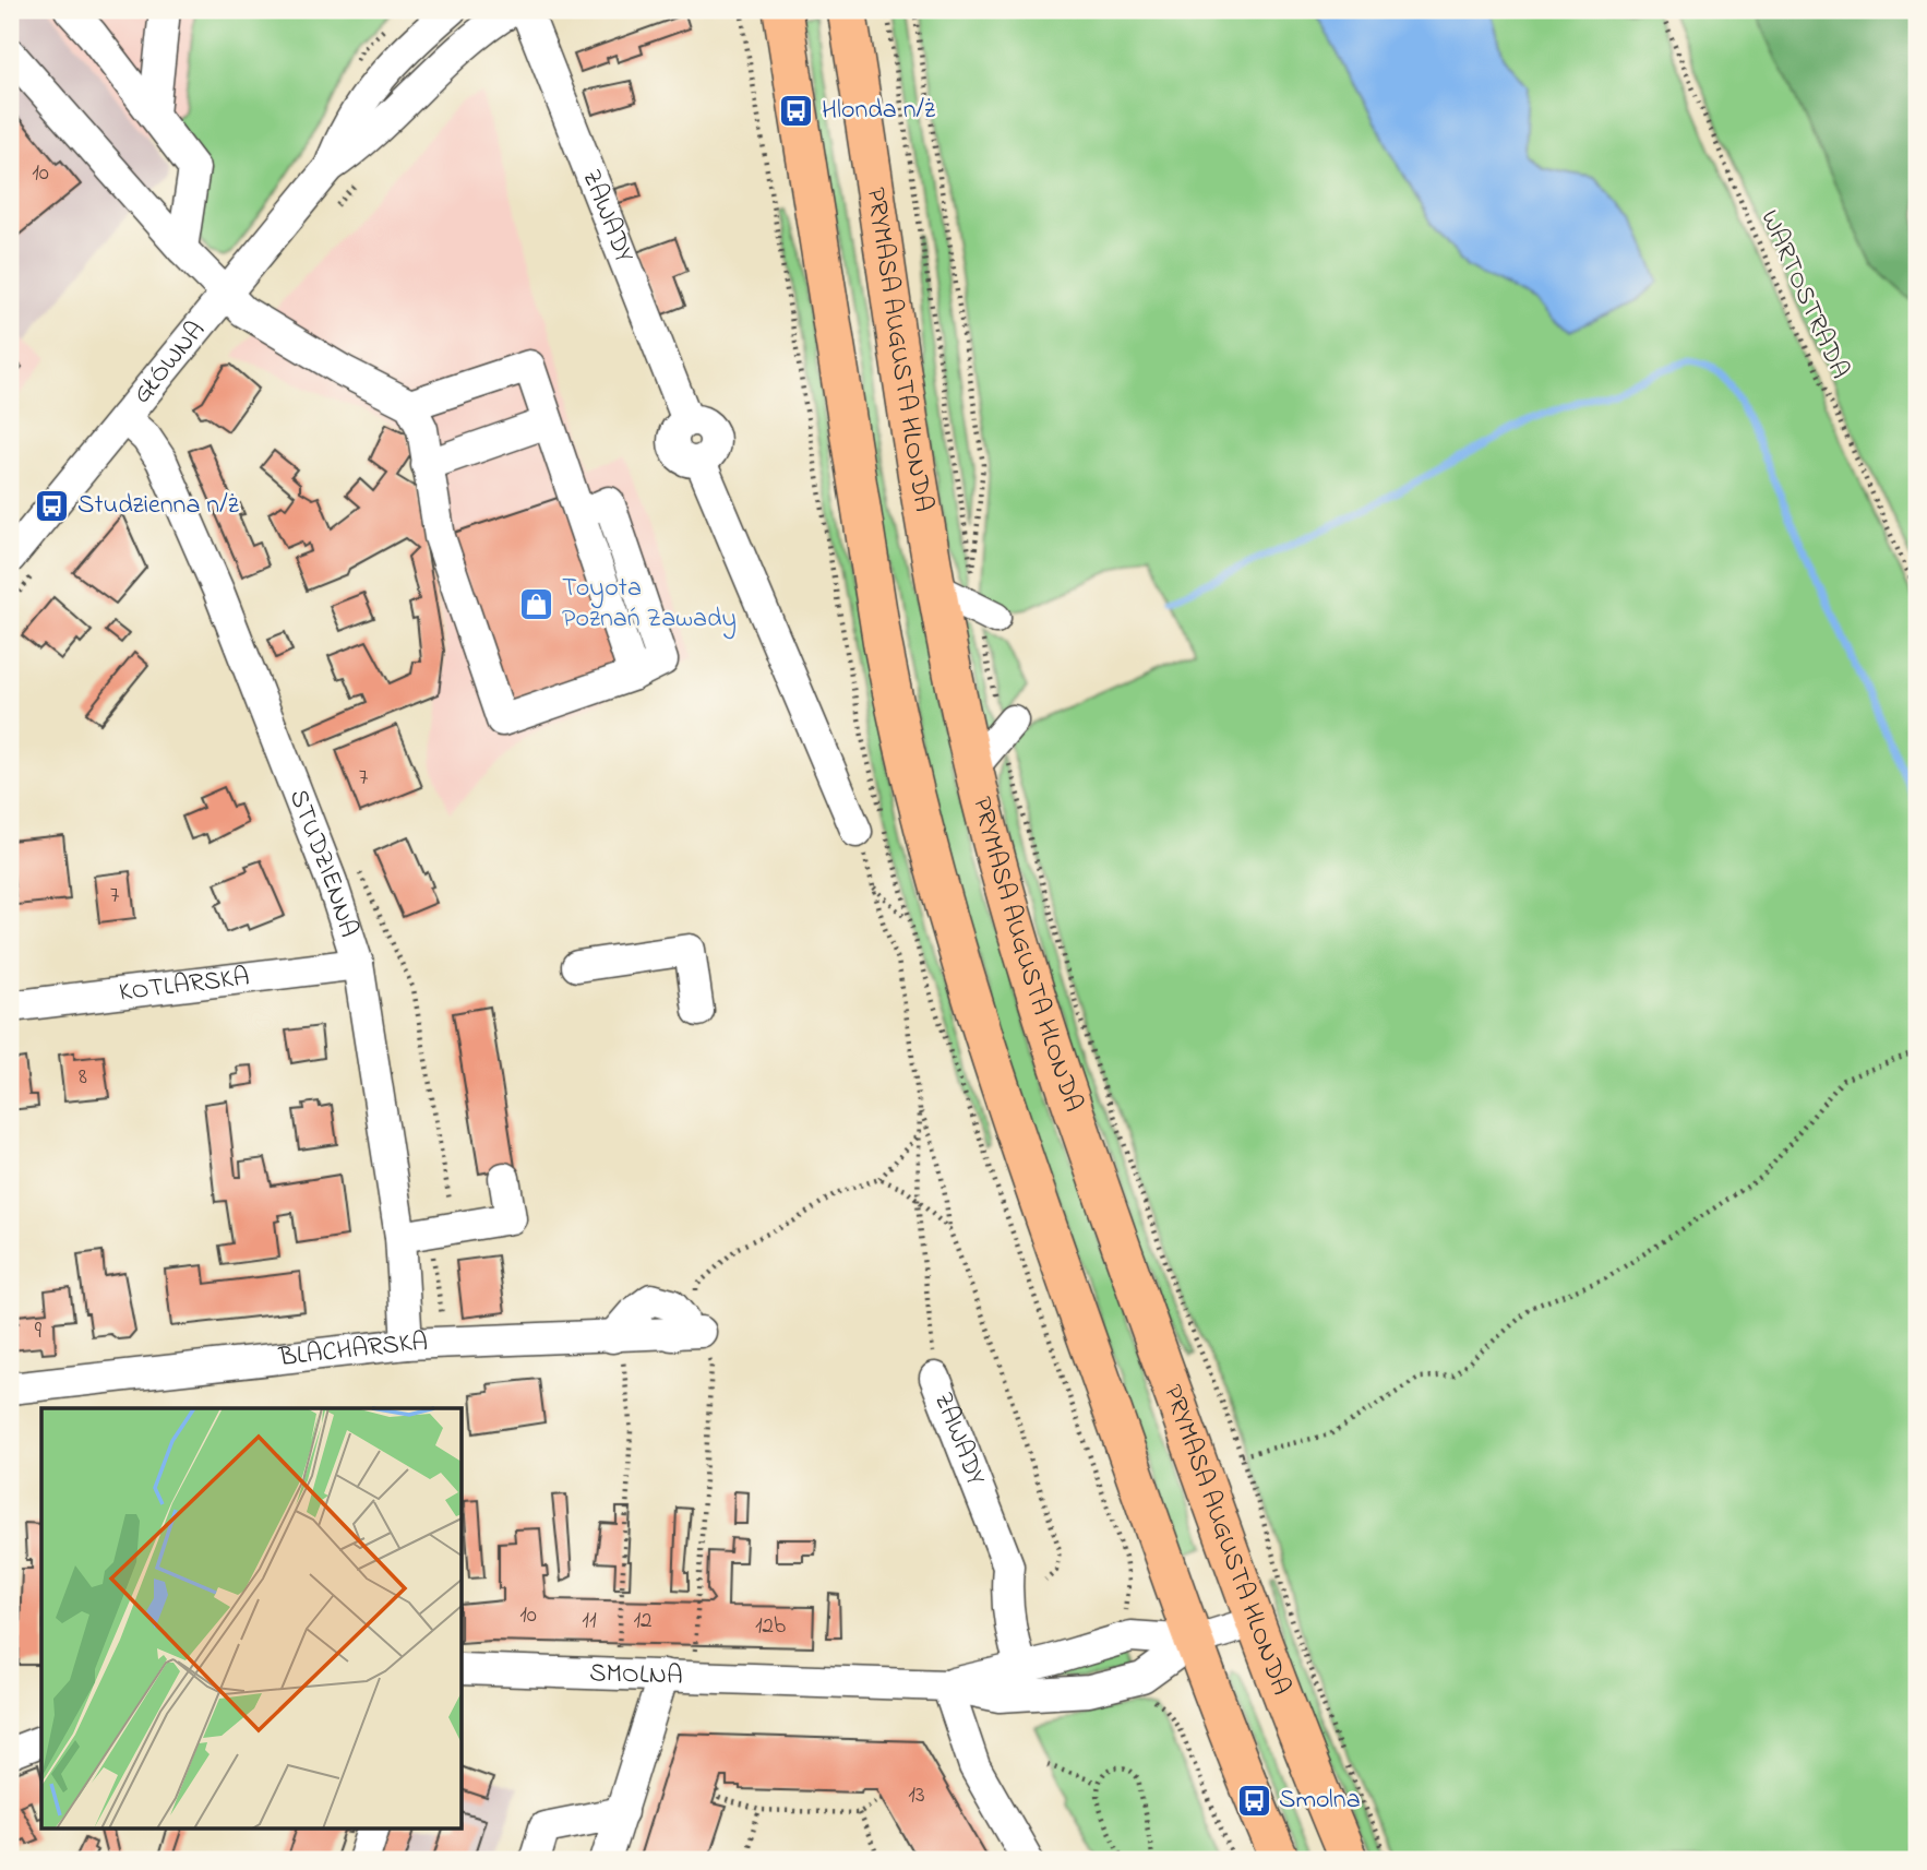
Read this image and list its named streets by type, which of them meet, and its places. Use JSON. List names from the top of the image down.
{
  "streets": {
    "main road": ["PRYMASA AUGUSTA HLONDA"],
    "street": [
      "ZAWADY",
      "GŁÓWNA",
      "STUDZIENNA",
      "KOTLARSKA",
      "BLACHARSKA",
      "SMOLNA"
    ],
    "path": ["WARTOSTRADA"]
  },
  "crossings": [
    ["ZAWADY", "SMOLNA"],
    ["PRYMASA AUGUSTA HLONDA", "SMOLNA"],
    ["GŁÓWNA", "STUDZIENNA"],
    ["STUDZIENNA", "KOTLARSKA"],
    ["STUDZIENNA", "BLACHARSKA"]
  ],
  "places": {
    "bus stop": ["Hlonda n/ż", "Studzienna n/ż", "Smolna"],
    "shop": ["Toyota Poznań Zawady"]
  },
  "house_numbers": [
    "10",
    "7",
    "7",
    "8",
    "9",
    "10",
    "11",
    "12",
    "12b",
    "13"
  ]
}
